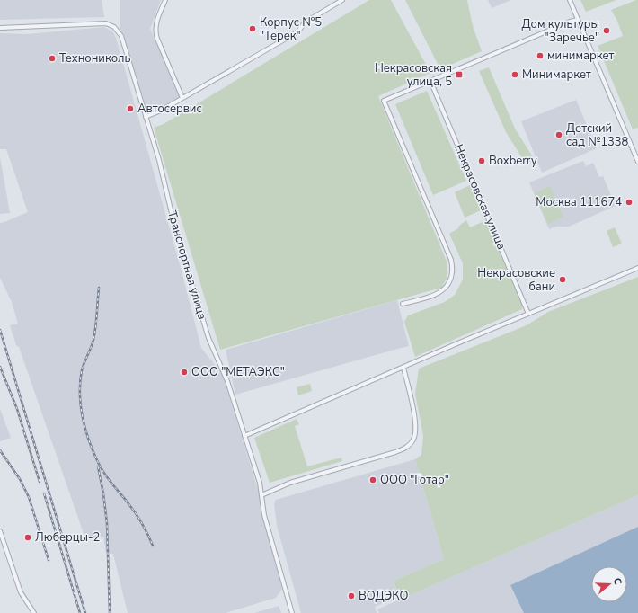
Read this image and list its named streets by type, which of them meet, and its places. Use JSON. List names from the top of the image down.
{
  "streets": {
    "street": ["Некрасовская улица", "Транспортная улица"]
  },
  "places": {
    "other": [
      "Корпус №5 \"Терек\"",
      "Дом культуры \"Заречье\"",
      "минимаркет",
      "Технониколь",
      "Минимаркет",
      "Автосервис",
      "Детский сад №1338",
      "Boxberry",
      "Москва 111674",
      "Некрасовские бани",
      "ООО \"МЕТАЭКС\"",
      "ООО \"Готар\"",
      "Люберцы-2",
      "ВОДЭКО"
    ],
    "transit": ["Некрасовская улица, 5"]
  },
  "north": "right"
}
